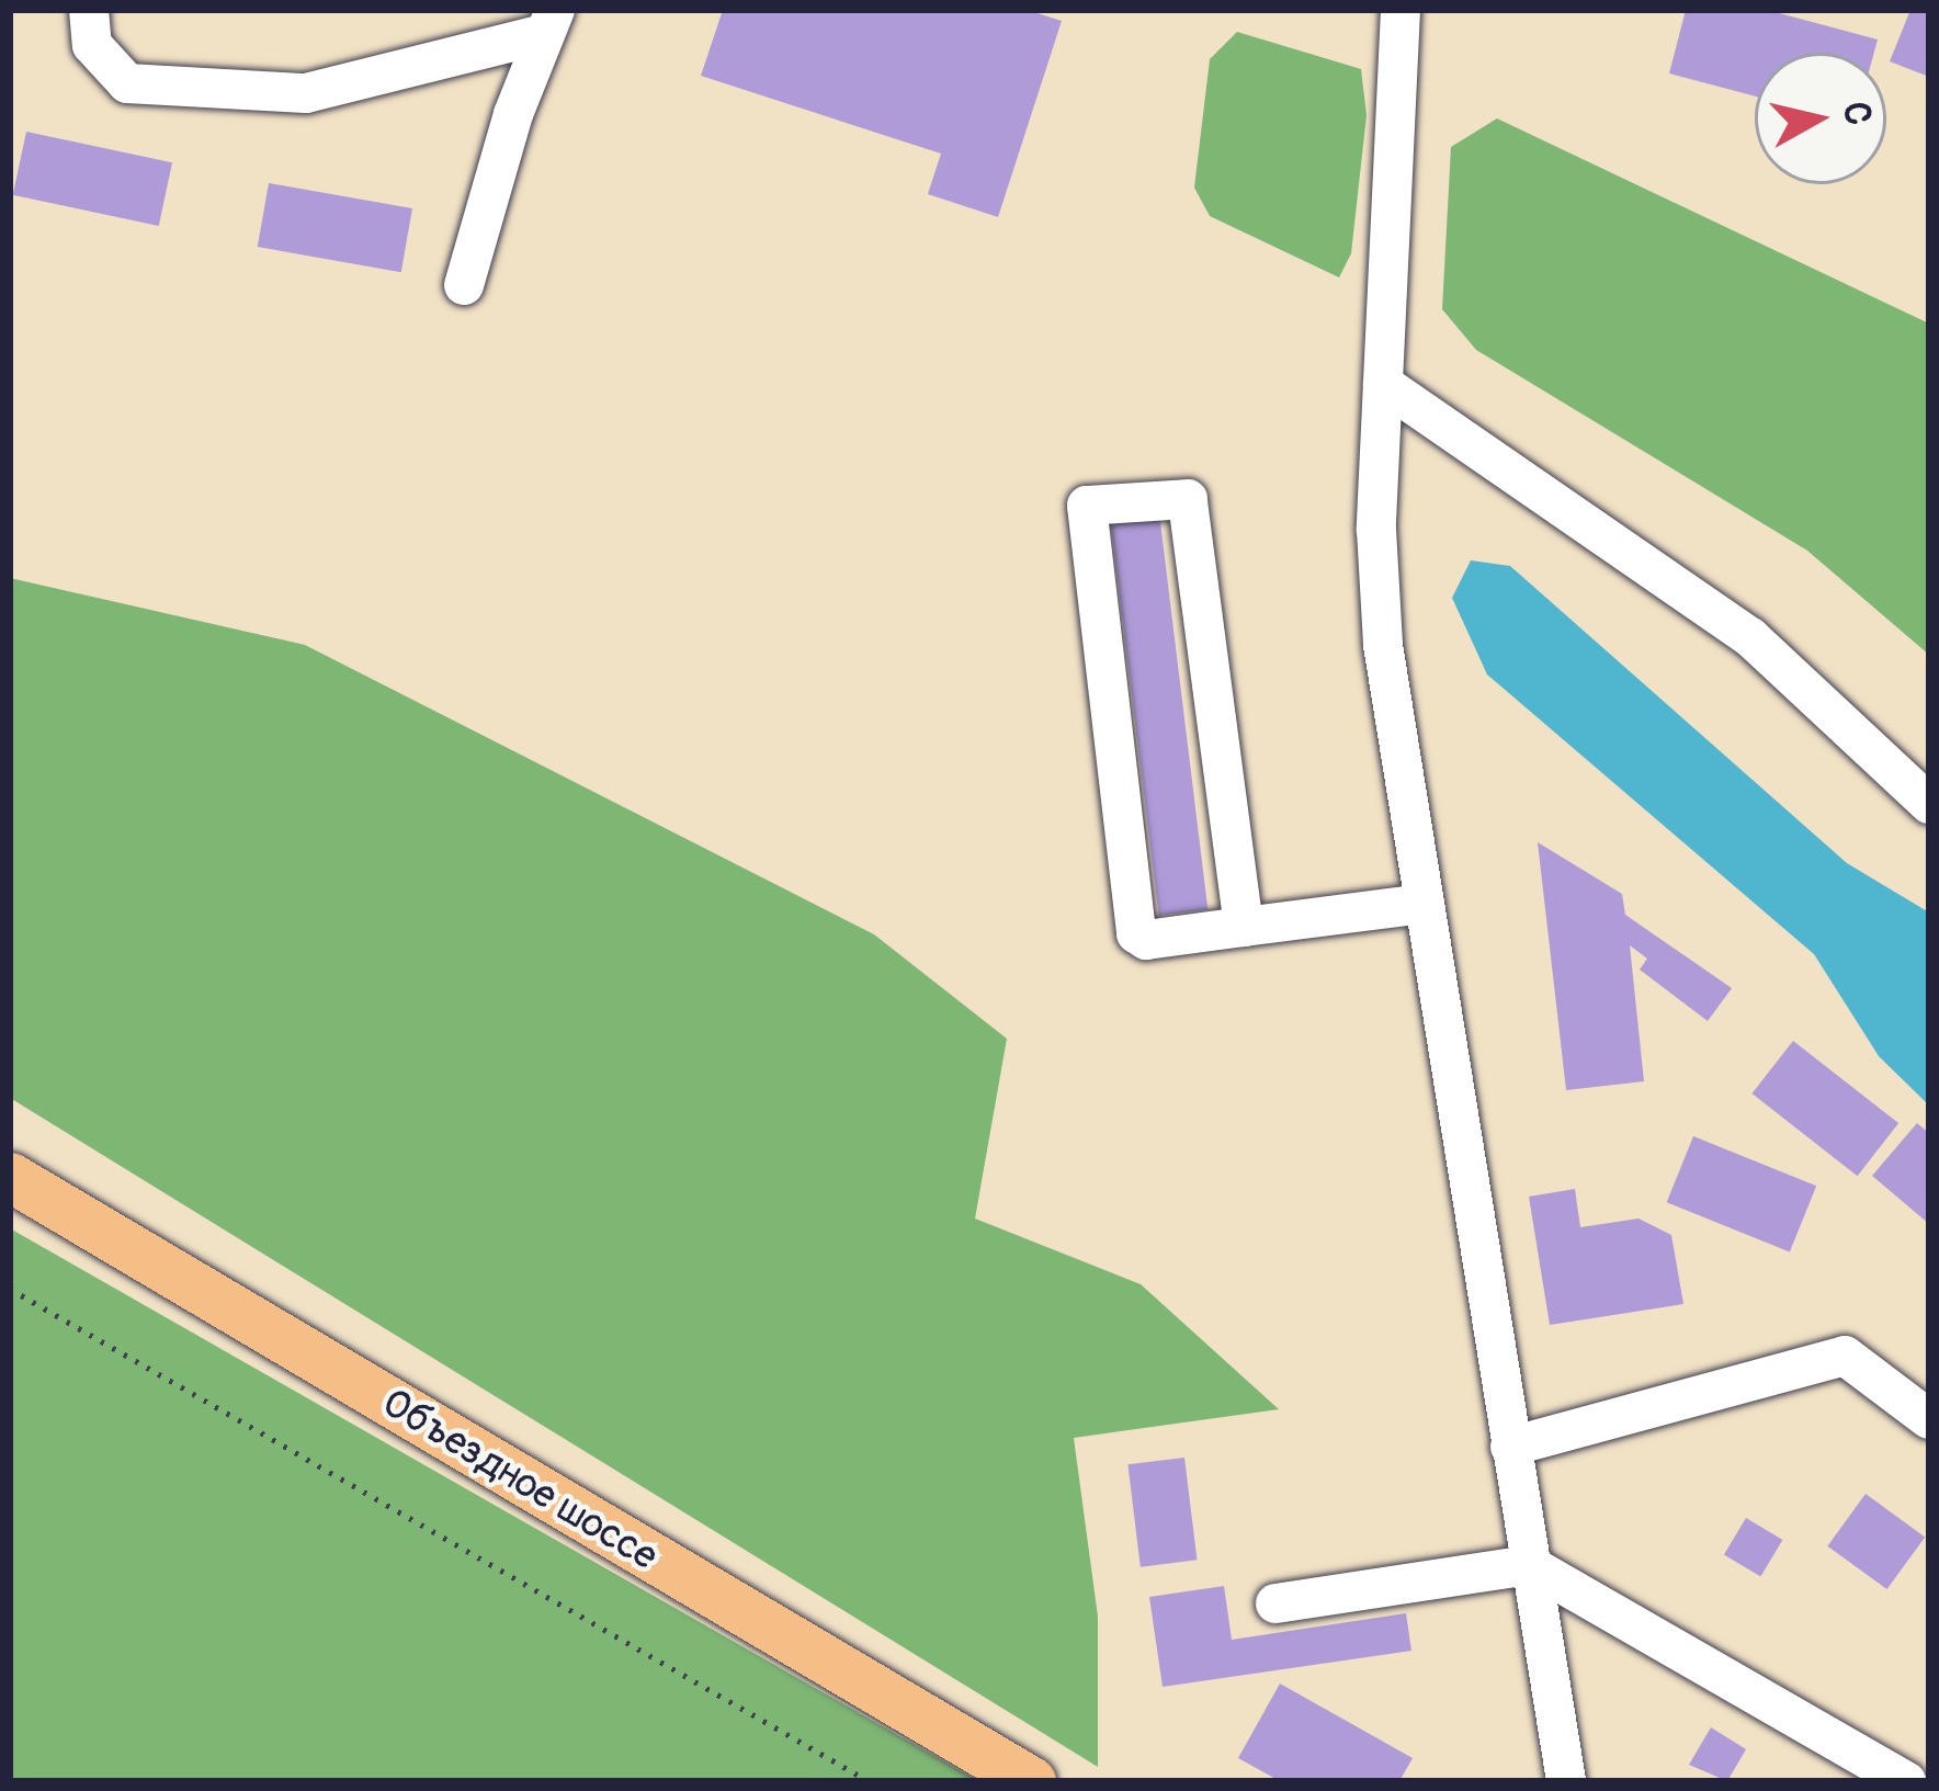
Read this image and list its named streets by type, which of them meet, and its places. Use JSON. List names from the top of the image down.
{
  "streets": {
    "main road": ["Объездное шоссе"]
  },
  "north": "right"
}
